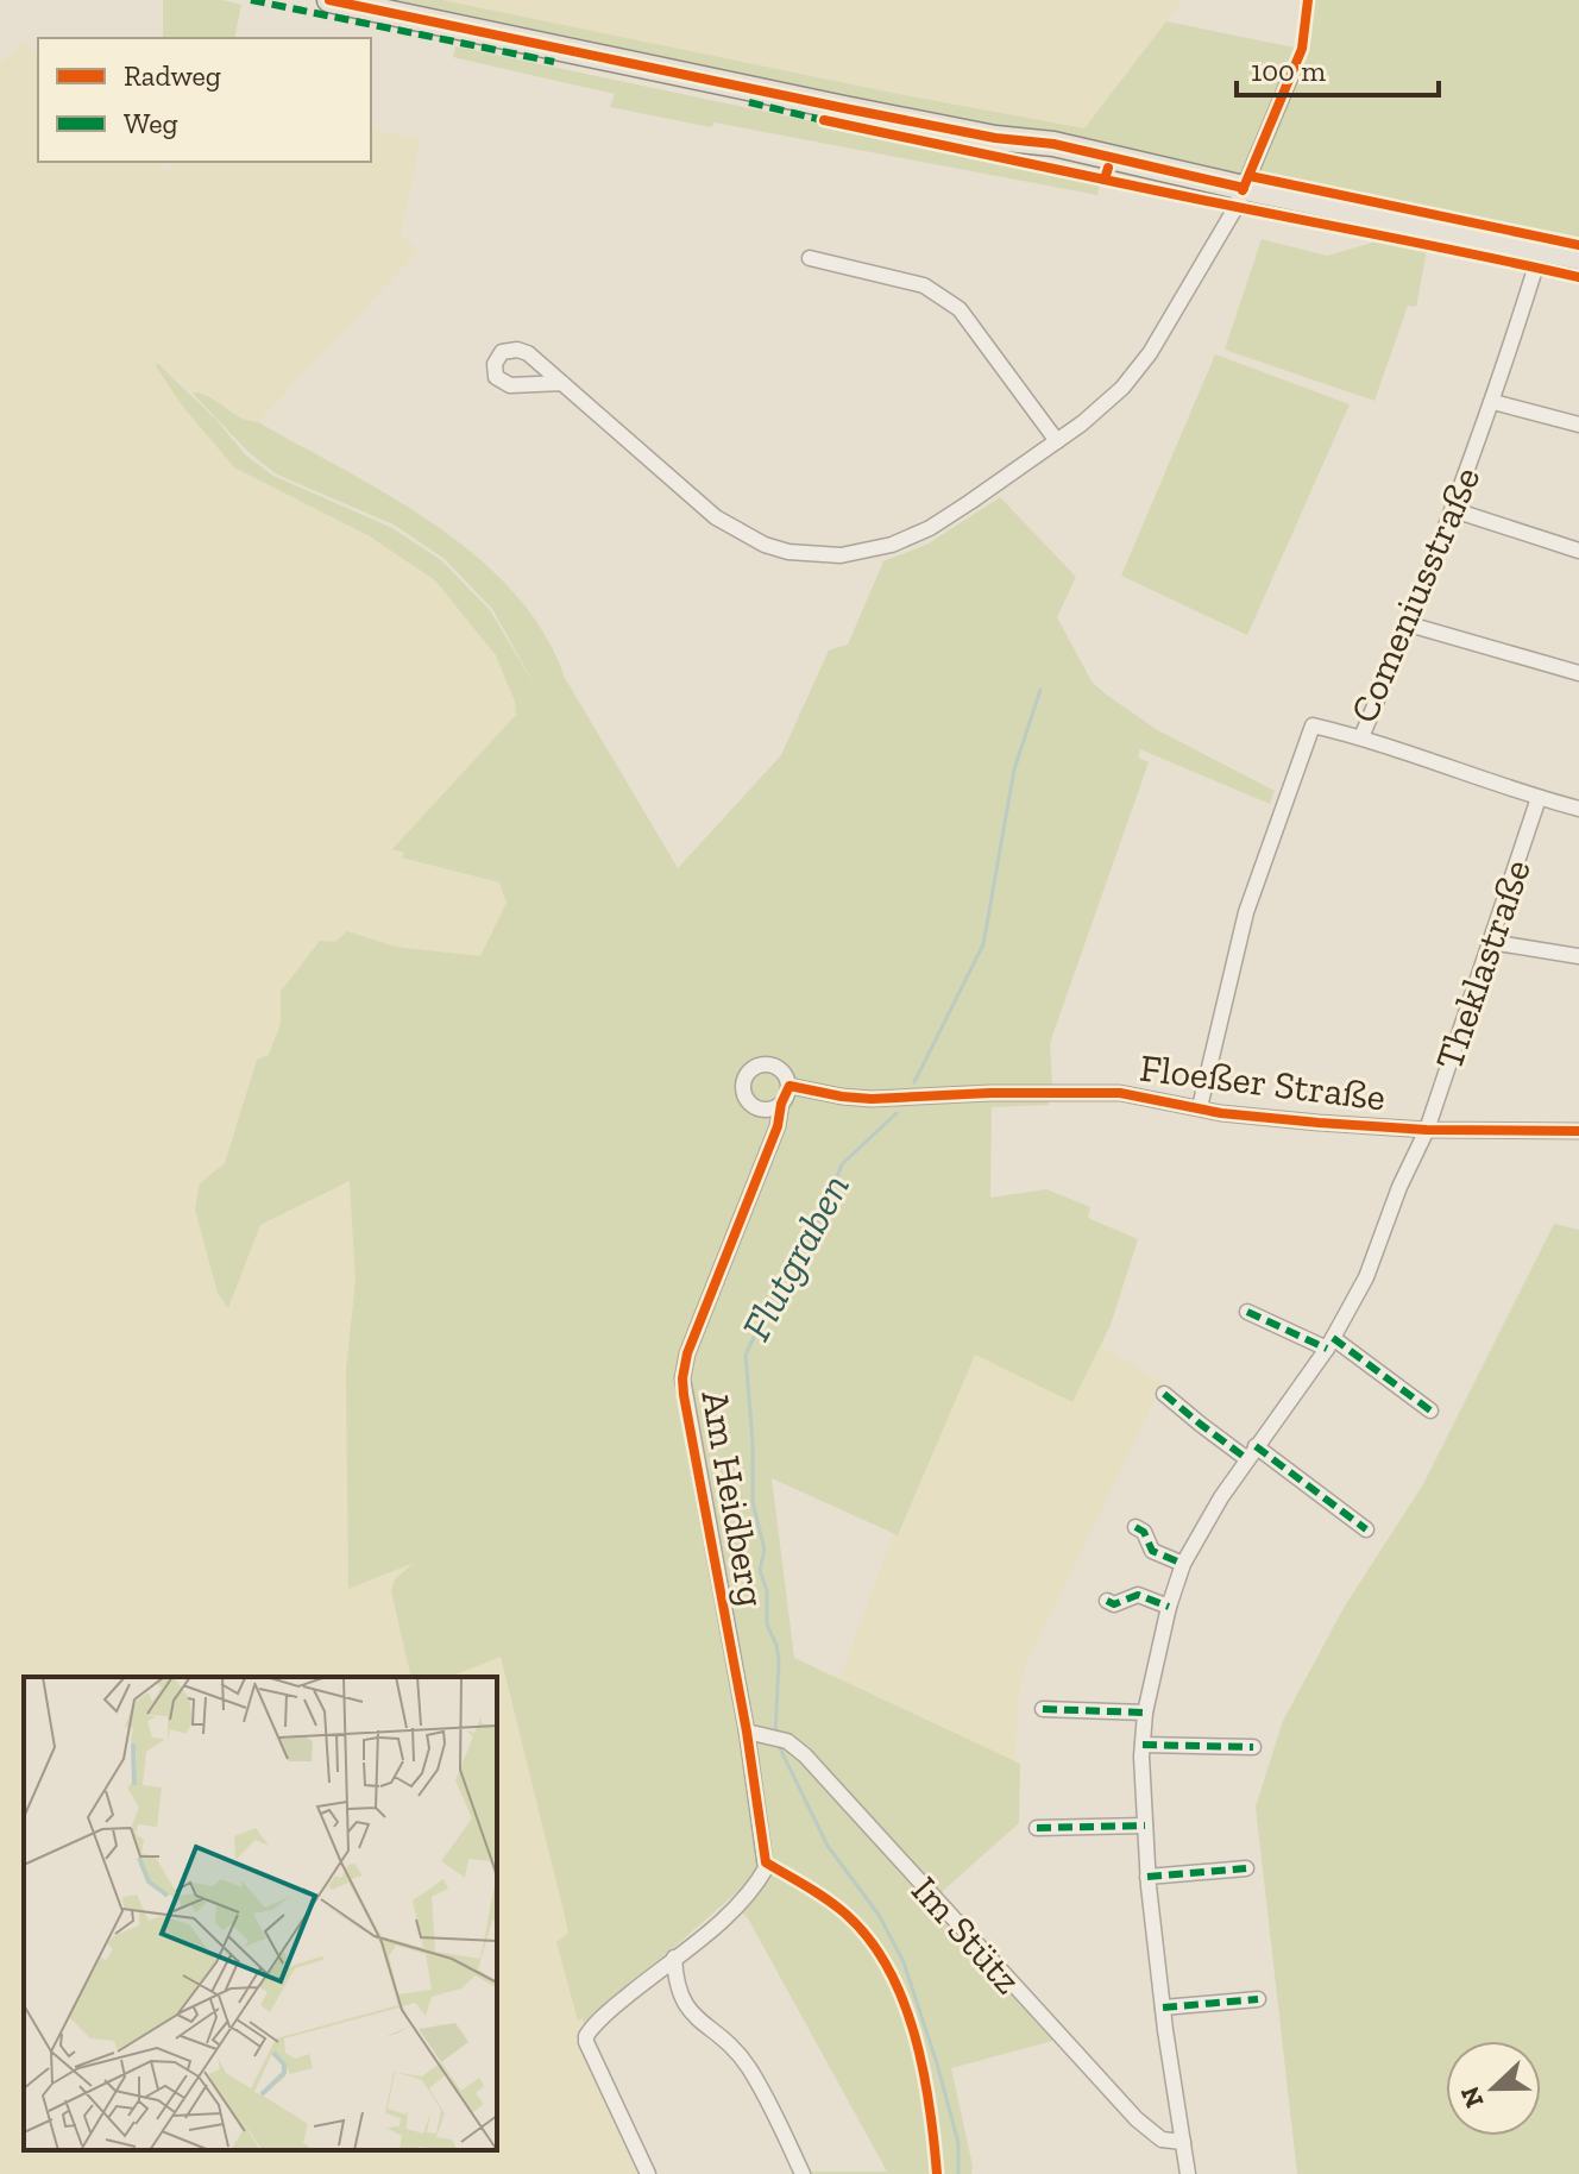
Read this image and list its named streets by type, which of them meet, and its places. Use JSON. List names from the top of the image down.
{
  "streets": {
    "street": [
      "Comeniusstraße",
      "Theklastraße",
      "Floeßer Straße",
      "Am Heidberg",
      "Im Stütz"
    ]
  },
  "crossings": [
    ["Comeniusstraße", "Floeßer Straße"],
    ["Theklastraße", "Floeßer Straße"],
    ["Theklastraße", "Im Stütz"],
    ["Floeßer Straße", "Am Heidberg"],
    ["Am Heidberg", "Im Stütz"]
  ],
  "water": ["Flutgraben"],
  "legend": ["Radweg", "Weg"],
  "scale_bar": "100 m",
  "north": "left"
}
